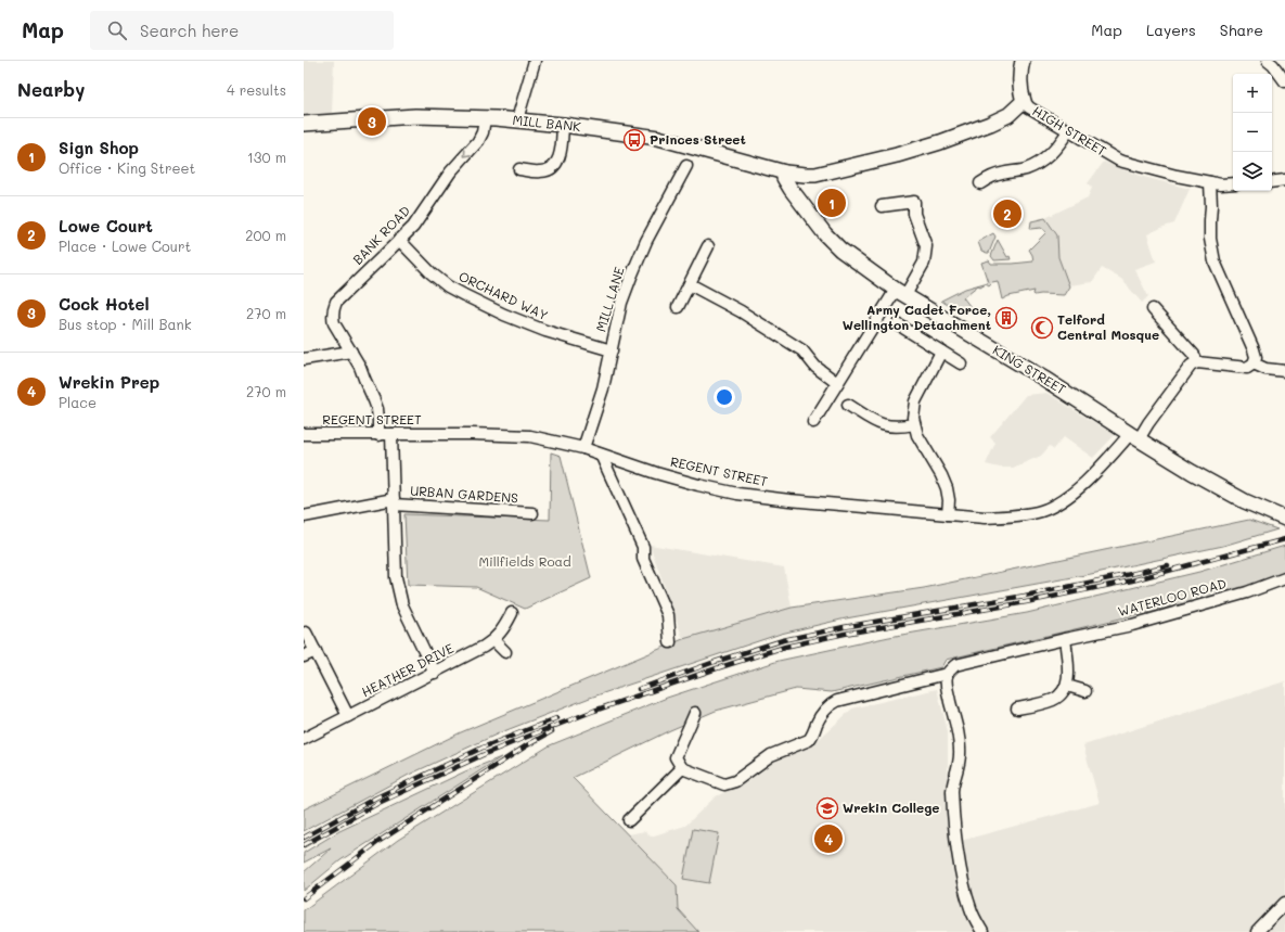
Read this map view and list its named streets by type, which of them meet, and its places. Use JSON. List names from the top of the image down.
{
  "streets": {
    "street": [
      "MILL BANK",
      "HIGH STREET",
      "BANK ROAD",
      "ORCHARD WAY",
      "MILL LANE",
      "KING STREET",
      "REGENT STREET",
      "URBAN GARDENS",
      "WATERLOO ROAD",
      "HEATHER DRIVE"
    ]
  },
  "crossings": [
    ["MILL BANK", "HIGH STREET"],
    ["MILL BANK", "BANK ROAD"],
    ["MILL BANK", "KING STREET"],
    ["HIGH STREET", "KING STREET"],
    ["BANK ROAD", "ORCHARD WAY"],
    ["BANK ROAD", "REGENT STREET"],
    ["ORCHARD WAY", "MILL LANE"],
    ["MILL LANE", "REGENT STREET"],
    ["KING STREET", "REGENT STREET"]
  ],
  "one_way": ["BANK ROAD"],
  "parks": ["Millfields Road"],
  "places": {
    "bus stop": ["Princes Street"],
    "building": ["Army Cadet Force, Wellington Detachment"],
    "mosque": ["Telford Central Mosque"],
    "school or university": ["Wrekin College"]
  },
  "page": {
    "header": "Map",
    "search": "Search here",
    "nav": ["Map", "Layers", "Share"],
    "heading": ["Nearby", "4 results"],
    "map_buttons": ["+", "−"],
    "pins": [
      "3",
      "1",
      "2",
      "4"
    ],
    "list": [
      {
        "mark": "1",
        "name": "Sign Shop",
        "note": "Office · King Street",
        "value": "130 m"
      },
      {
        "mark": "2",
        "name": "Lowe Court",
        "note": "Place · Lowe Court",
        "value": "200 m"
      },
      {
        "mark": "3",
        "name": "Cock Hotel",
        "note": "Bus stop · Mill Bank",
        "value": "270 m"
      },
      {
        "mark": "4",
        "name": "Wrekin Prep",
        "note": "Place",
        "value": "270 m"
      }
    ]
  }
}
